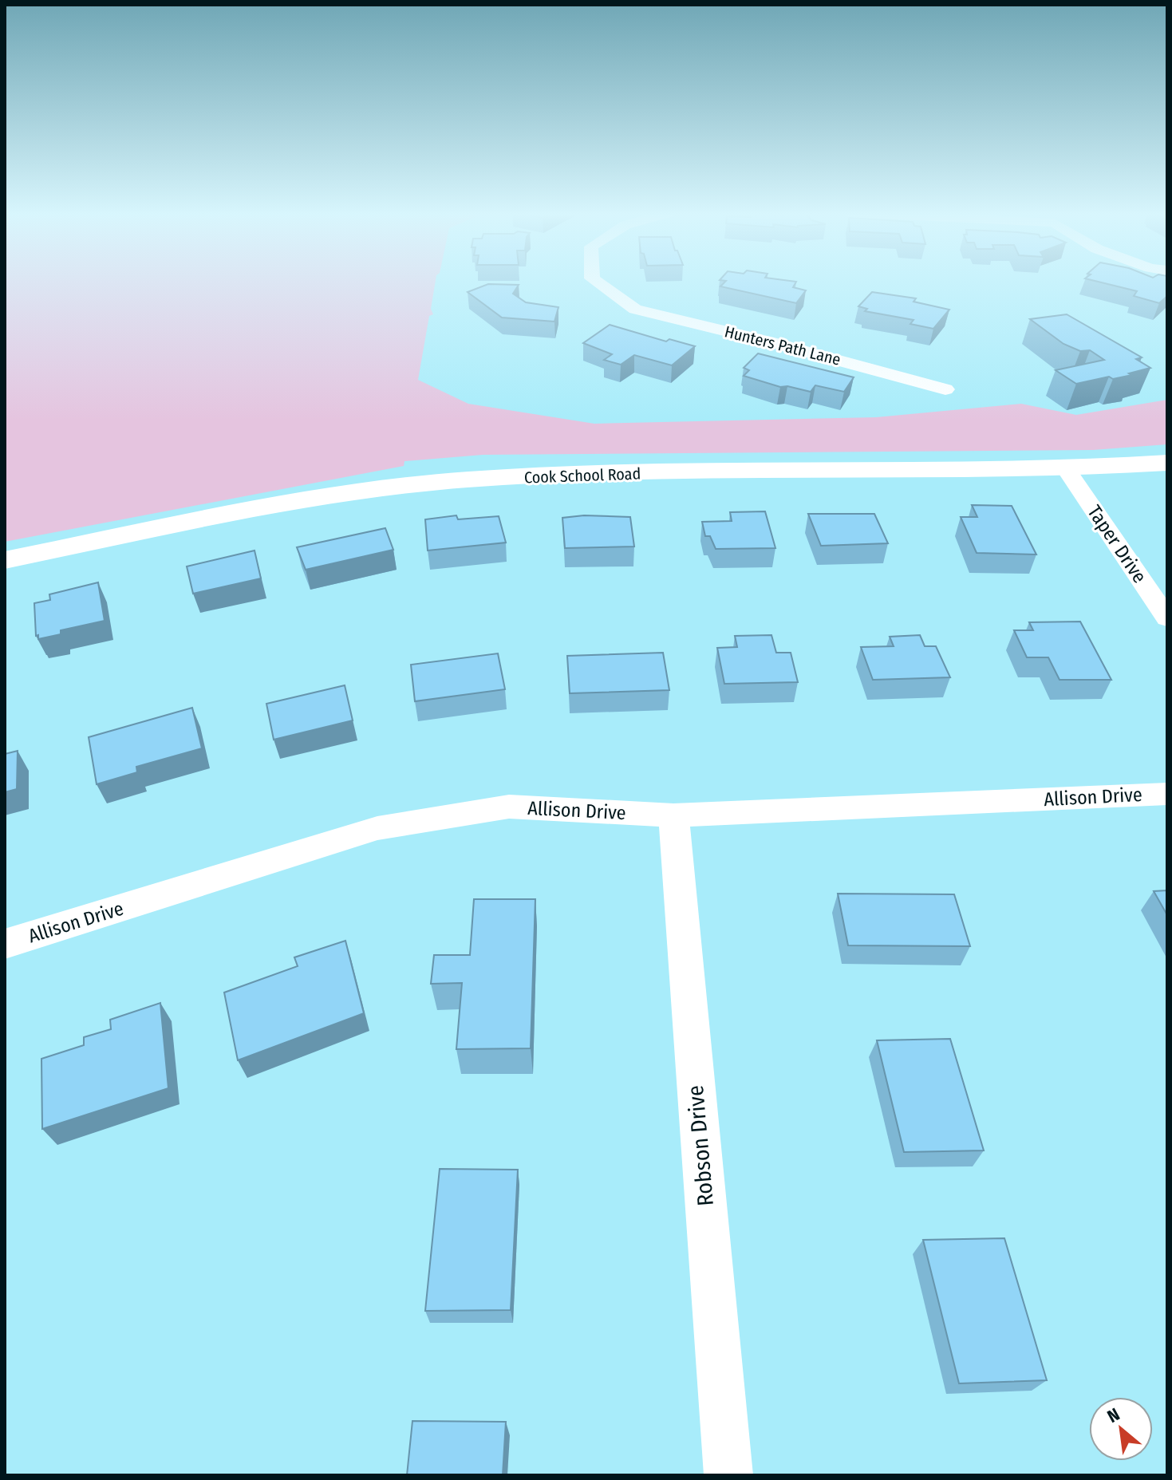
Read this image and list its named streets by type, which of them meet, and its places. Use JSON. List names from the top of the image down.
{
  "streets": {
    "street": [
      "Hunters Path Lane",
      "Cook School Road",
      "Taper Drive",
      "Allison Drive",
      "Robson Drive"
    ]
  },
  "crossings": [
    ["Cook School Road", "Taper Drive"],
    ["Allison Drive", "Robson Drive"]
  ],
  "north": "top left"
}
